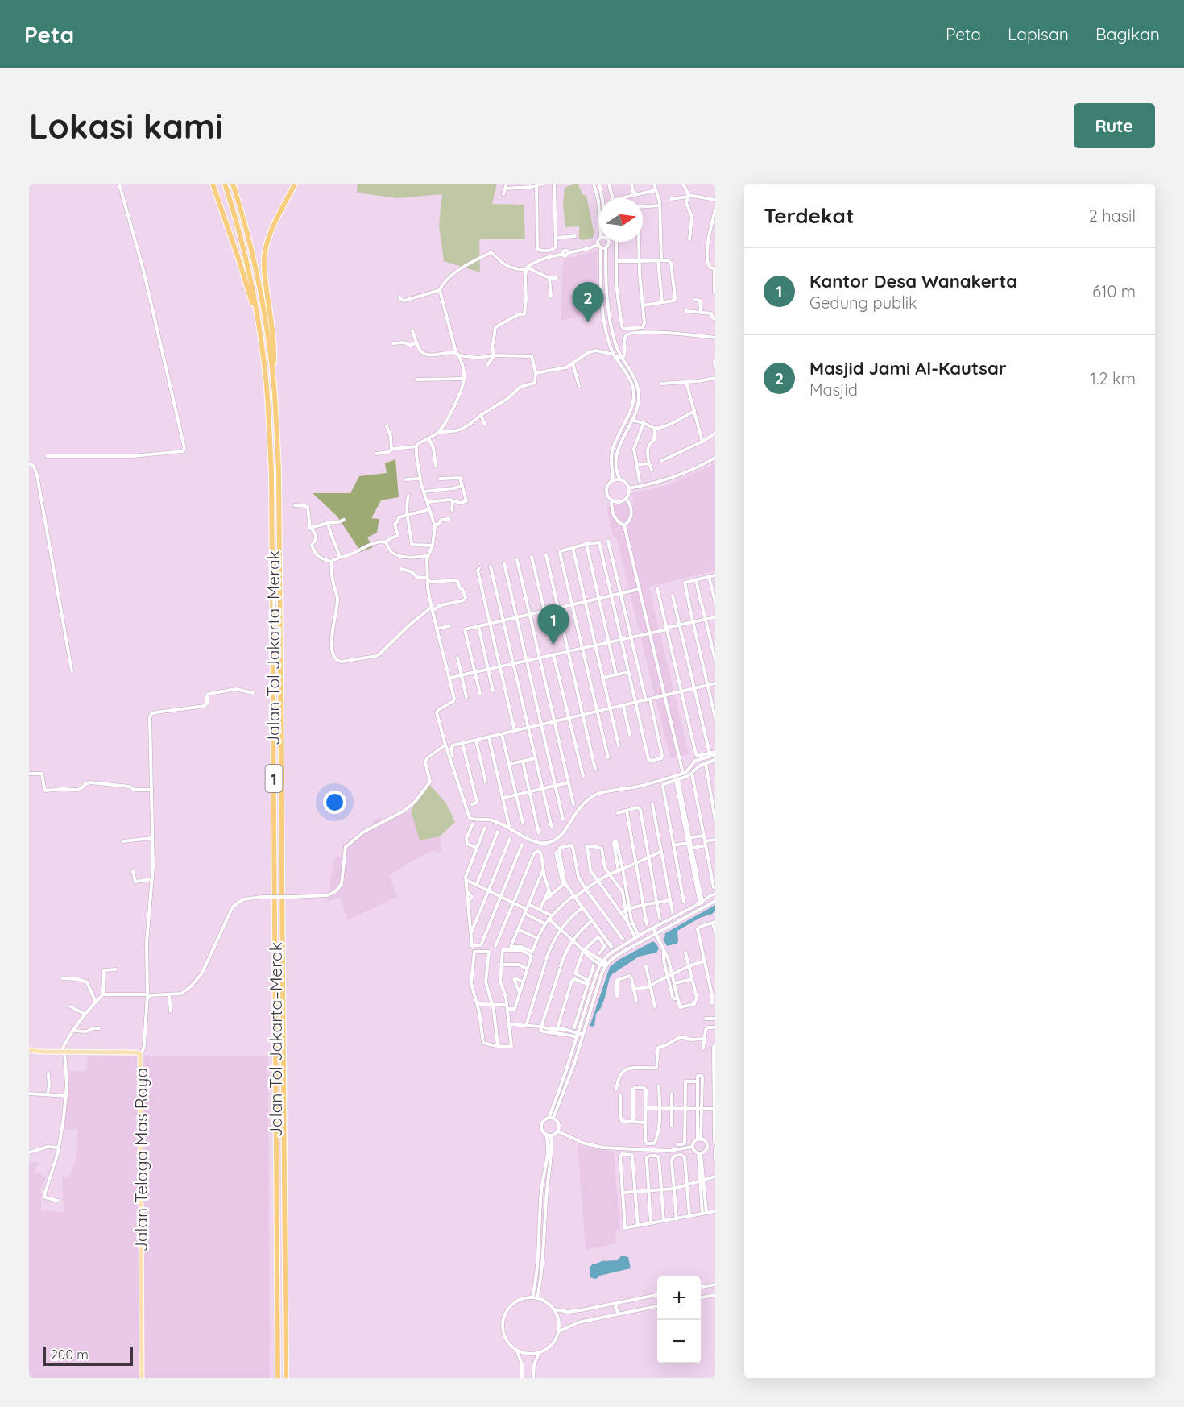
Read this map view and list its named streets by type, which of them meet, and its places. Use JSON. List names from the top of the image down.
{
  "streets": {
    "highway": ["Jalan Tol Jakarta–Merak", "1"],
    "main road": ["Jalan Telaga Mas Raya"]
  },
  "scale_bar": "200 m",
  "north": "right",
  "page": {
    "header": "Peta",
    "nav": ["Peta", "Lapisan", "Bagikan"],
    "buttons": "Rute",
    "title": "Lokasi kami",
    "heading": ["Terdekat", "2 hasil"],
    "list": [
      {
        "mark": "1",
        "name": "Kantor Desa Wanakerta",
        "note": "Gedung publik",
        "value": "610 m"
      },
      {
        "mark": "2",
        "name": "Masjid Jami Al-Kautsar",
        "note": "Masjid",
        "value": "1.2 km"
      }
    ],
    "pins": ["2", "1"],
    "map_buttons": ["+", "−"],
    "scale": "200 m"
  }
}
